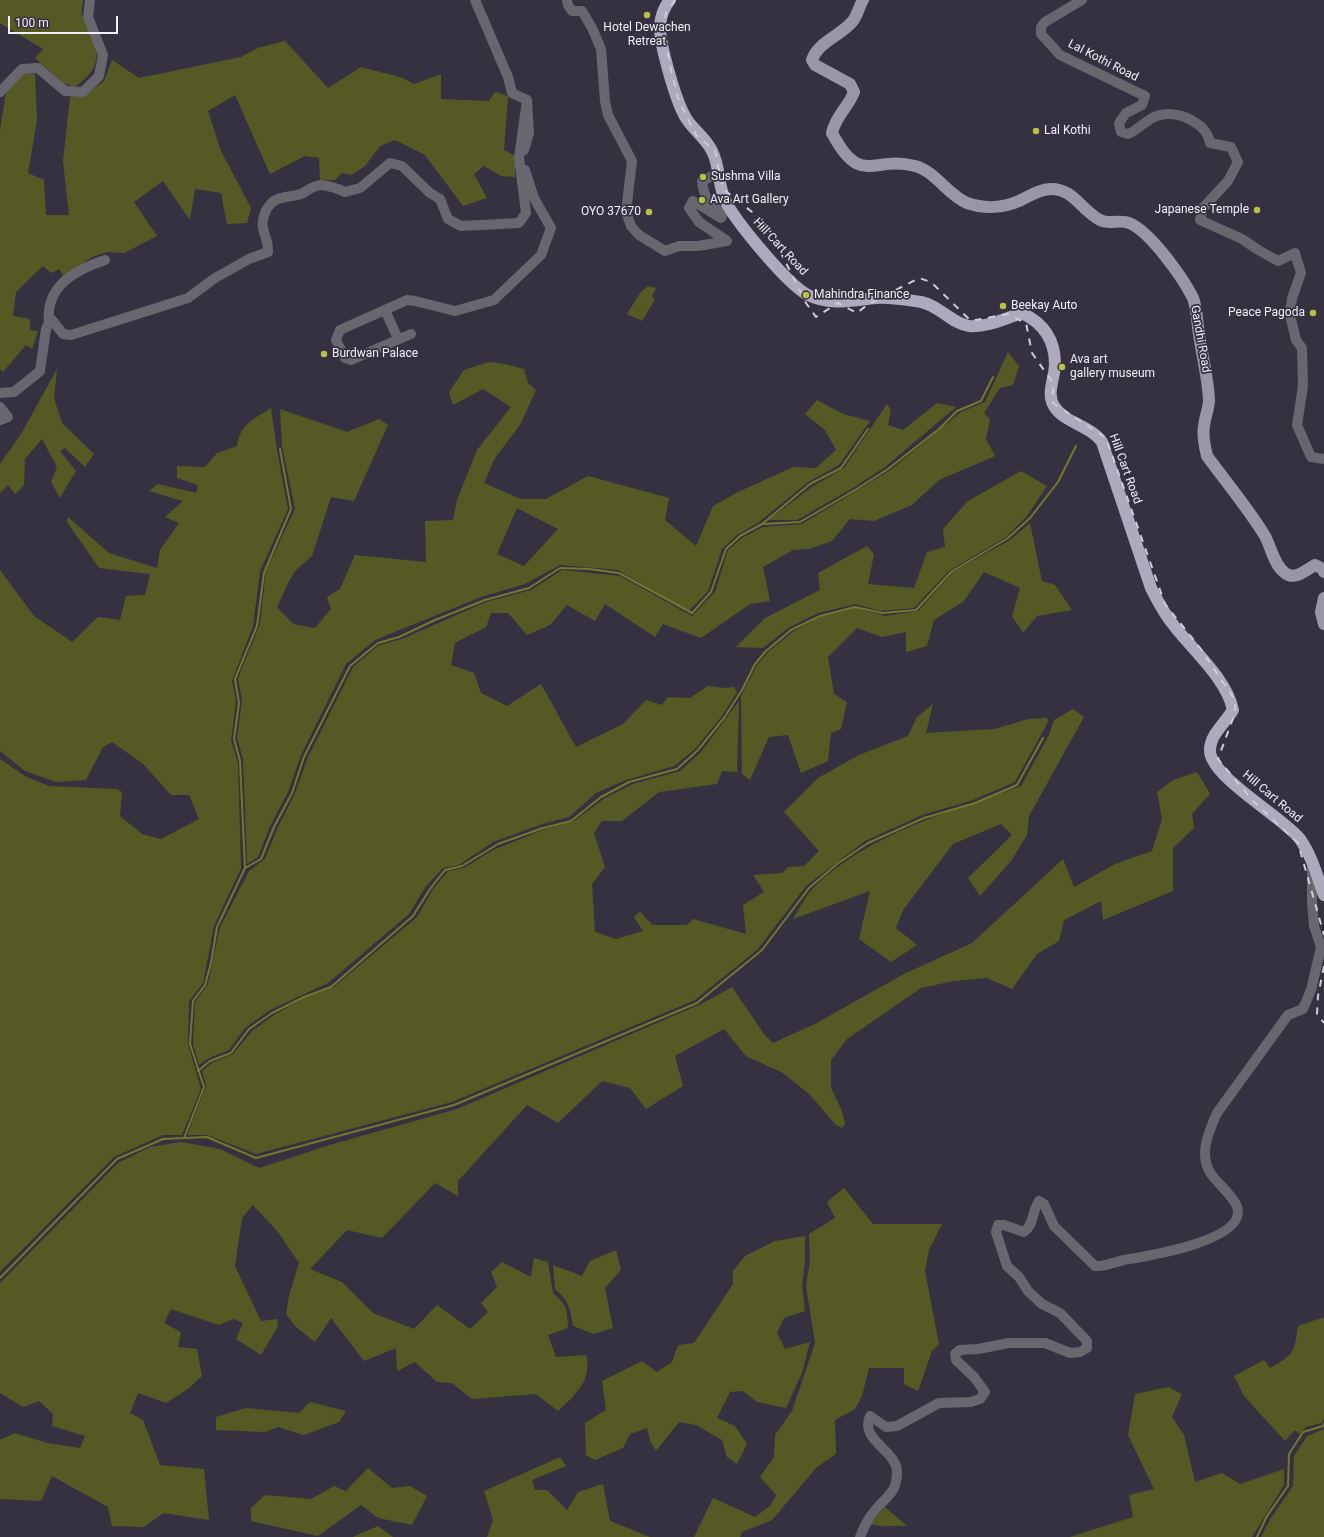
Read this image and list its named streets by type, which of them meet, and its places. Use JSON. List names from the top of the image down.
{
  "streets": {
    "highway": ["Hill Cart Road"],
    "main road": ["Gandhi Road"],
    "street": ["Lal Kothi Road"]
  },
  "places": [
    "Hotel Dewachen Retreat",
    "Lal Kothi",
    "Sushma Villa",
    "Ava Art Gallery",
    "Japanese Temple",
    "OYO 37670",
    "Mahindra Finance",
    "Beekay Auto",
    "Peace Pagoda",
    "Burdwan Palace",
    "Ava art gallery museum"
  ],
  "scale_bar": "100 m"
}
